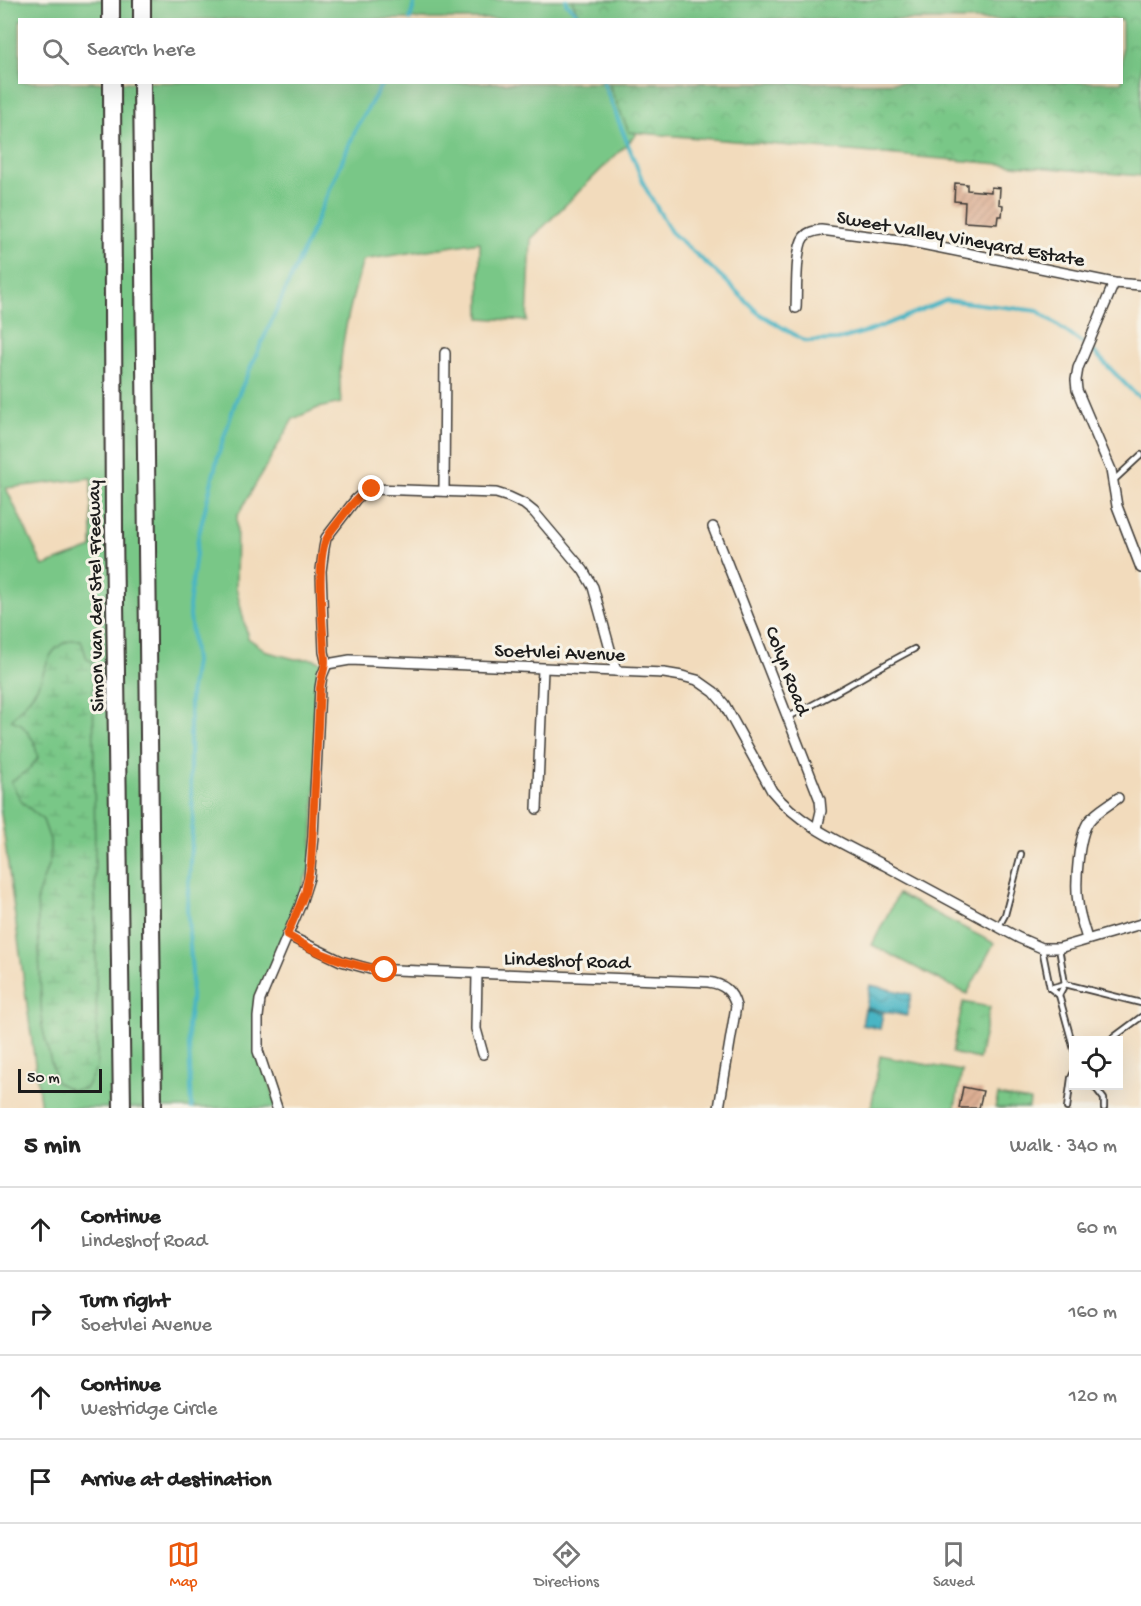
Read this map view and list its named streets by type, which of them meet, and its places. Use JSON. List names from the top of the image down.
{
  "streets": {
    "highway": ["Simon van der Stel Freeway"],
    "street": [
      "Sweet Valley Vineyard Estate",
      "Soetvlei Avenue",
      "Colyn Road",
      "Lindeshof Road"
    ]
  },
  "crossings": [
    ["Soetvlei Avenue", "Colyn Road"]
  ],
  "scale_bar": "50 m",
  "page": {
    "search": "Search here",
    "scale": "50 m",
    "heading": ["5 min", "Walk · 340 m"],
    "list": [
      ["Continue", "Lindeshof Road", "60 m"],
      ["Turn right", "Soetvlei Avenue", "160 m"],
      ["Continue", "Westridge Circle", "120 m"],
      "Arrive at destination"
    ],
    "nav": ["Map", "Directions", "Saved"]
  }
}
